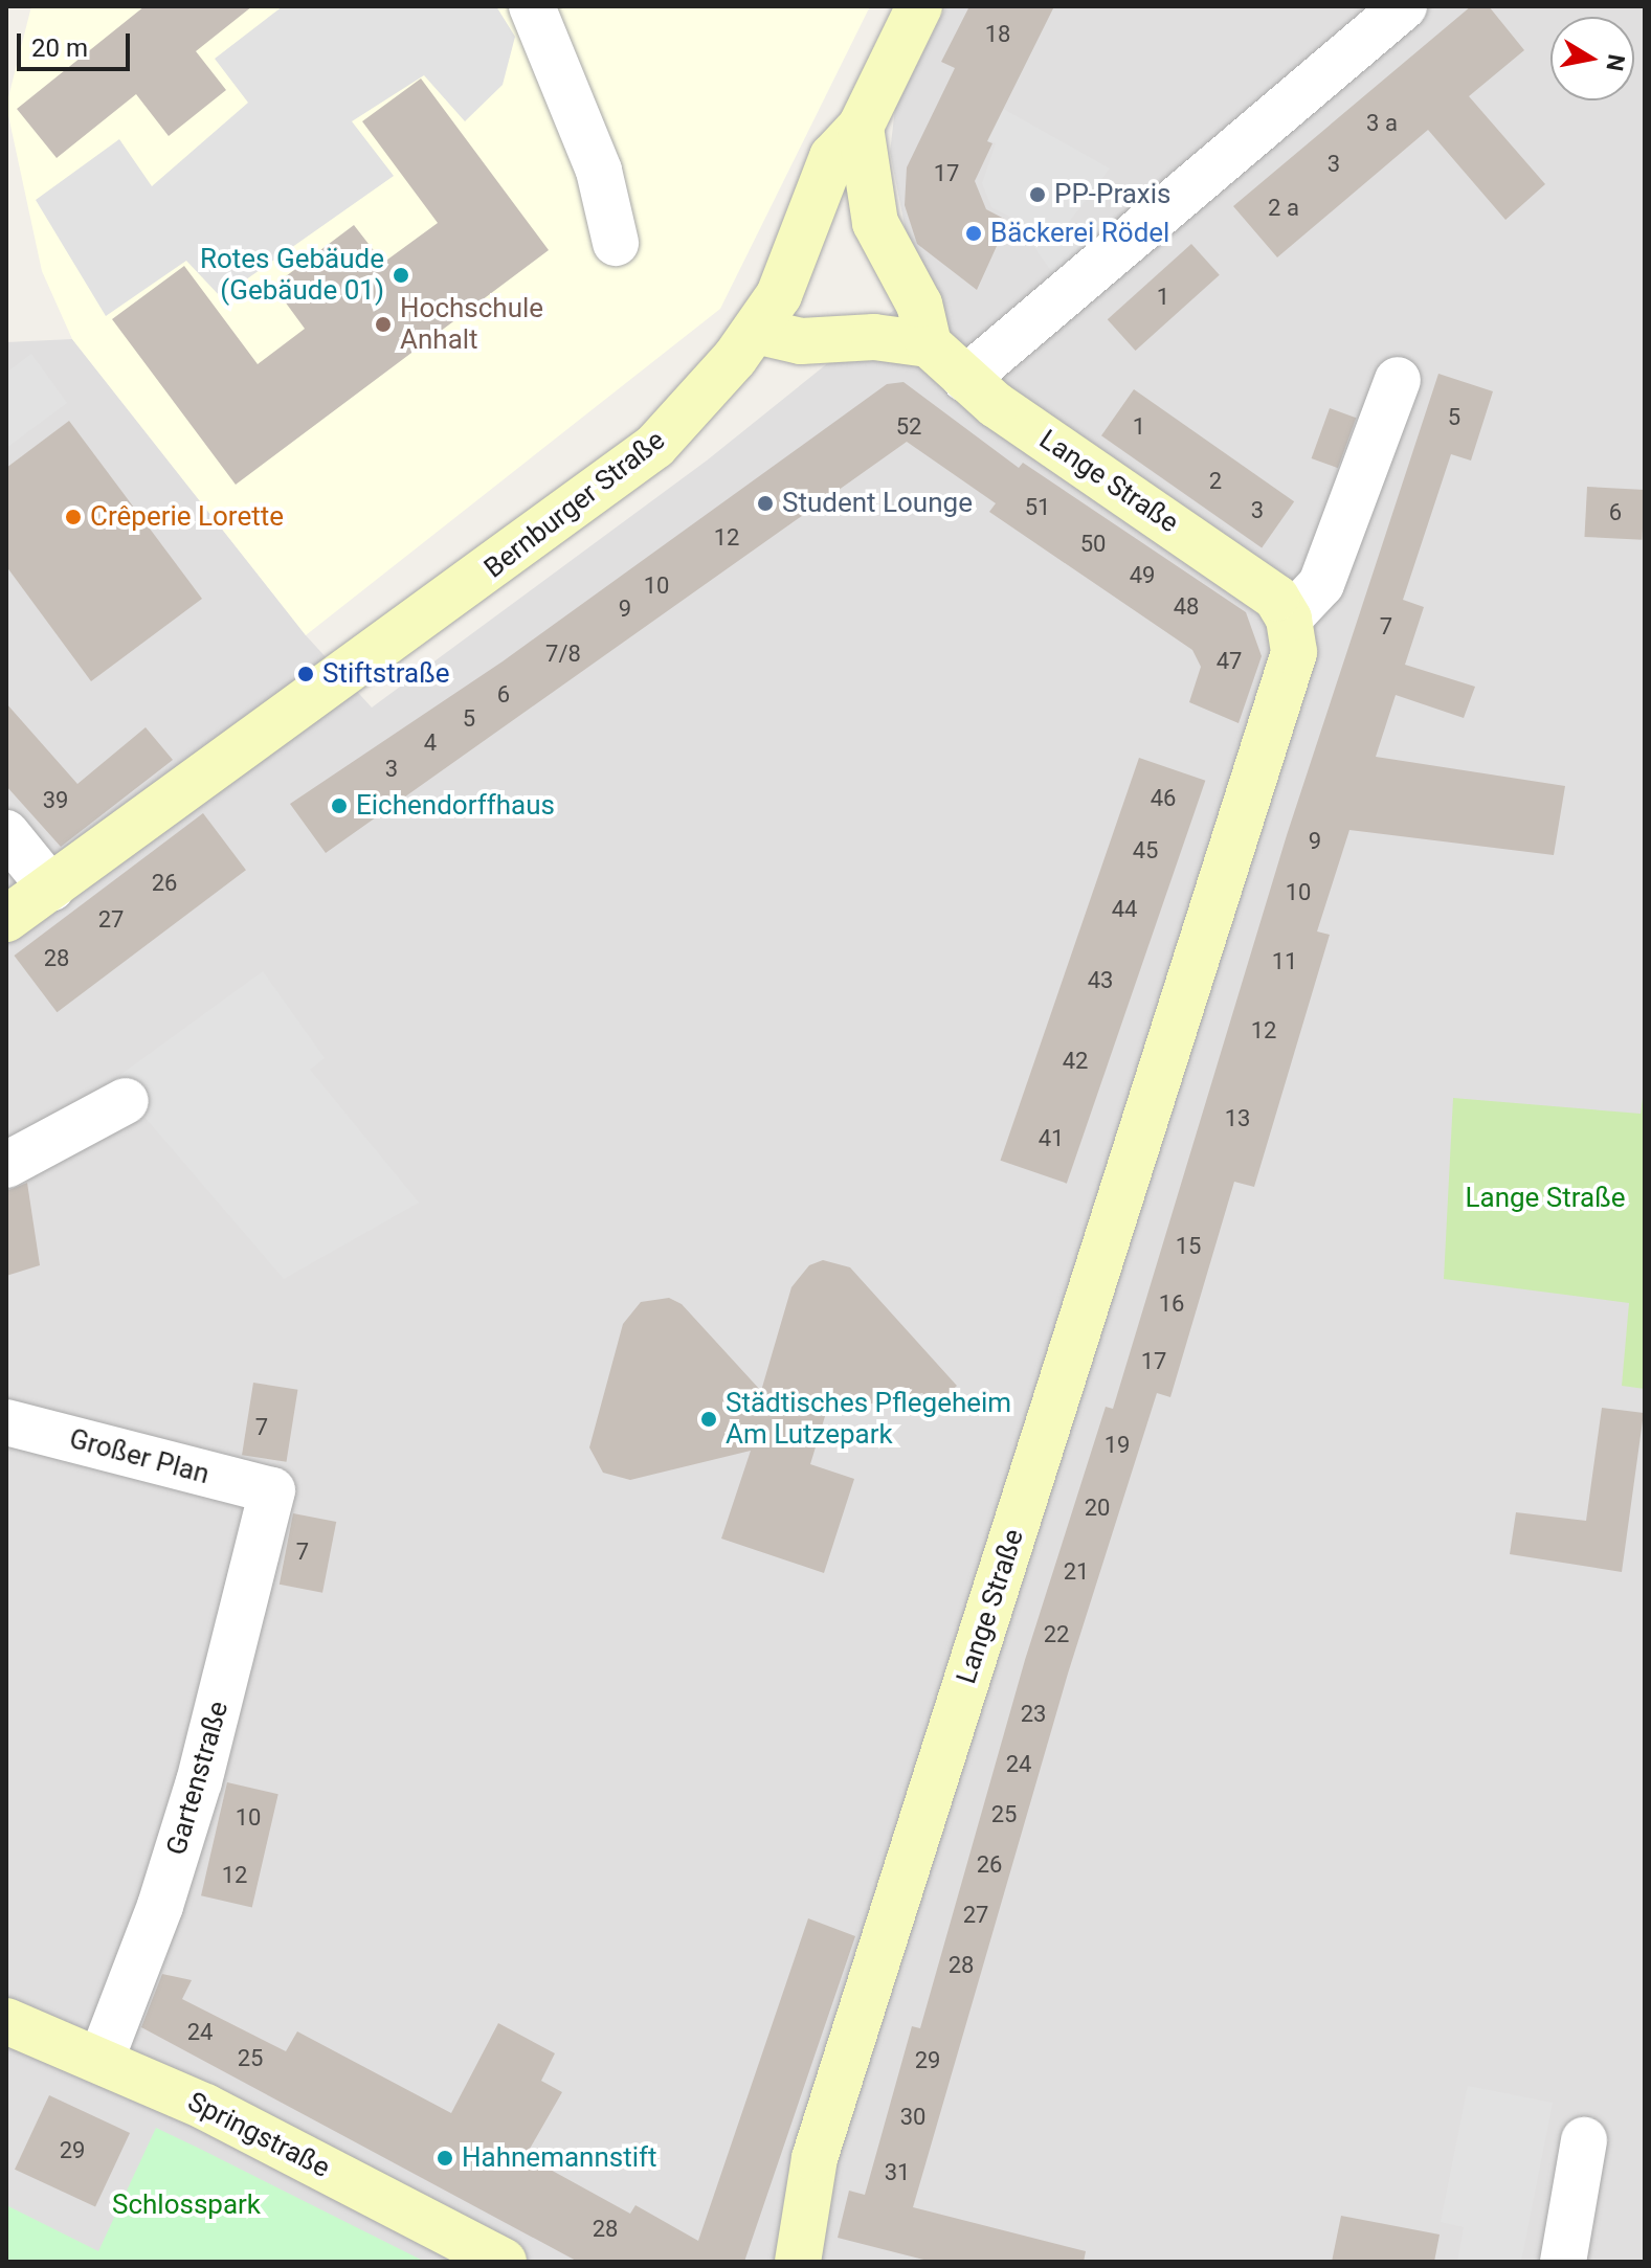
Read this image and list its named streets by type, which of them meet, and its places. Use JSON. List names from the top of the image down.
{
  "streets": {
    "main road": ["Lange Straße", "Bernburger Straße", "Springstraße"],
    "street": ["Großer Plan", "Gartenstraße"]
  },
  "crossings": [
    ["Großer Plan", "Gartenstraße"],
    ["Gartenstraße", "Springstraße"]
  ],
  "parks": ["Lange Straße", "Schlosspark"],
  "places": [
    "PP-Praxis",
    "Bäckerei Rödel",
    "Rotes Gebäude (Gebäude 01)",
    "Hochschule Anhalt",
    "Student Lounge",
    "Crêperie Lorette",
    "Stiftstraße",
    "Eichendorffhaus",
    "Städtisches Pflegeheim Am Lutzepark",
    "Hahnemannstift"
  ],
  "house_numbers": [
    "18",
    "3 a",
    "3",
    "17",
    "2 a",
    "1",
    "5",
    "52",
    "1",
    "2",
    "51",
    "3",
    "6",
    "12",
    "50",
    "49",
    "10",
    "48",
    "9",
    "7",
    "7/8",
    "47",
    "6",
    "5",
    "4",
    "3",
    "46",
    "39",
    "9",
    "45",
    "26",
    "10",
    "44",
    "27",
    "28",
    "11",
    "43",
    "12",
    "42",
    "13",
    "41",
    "15",
    "16",
    "17",
    "7",
    "19",
    "20",
    "7",
    "21",
    "22",
    "23",
    "24",
    "25",
    "10",
    "26",
    "12",
    "27",
    "28",
    "24",
    "25",
    "29",
    "30",
    "29",
    "31",
    "28"
  ],
  "scale_bar": "20 m",
  "north": "right"
}
